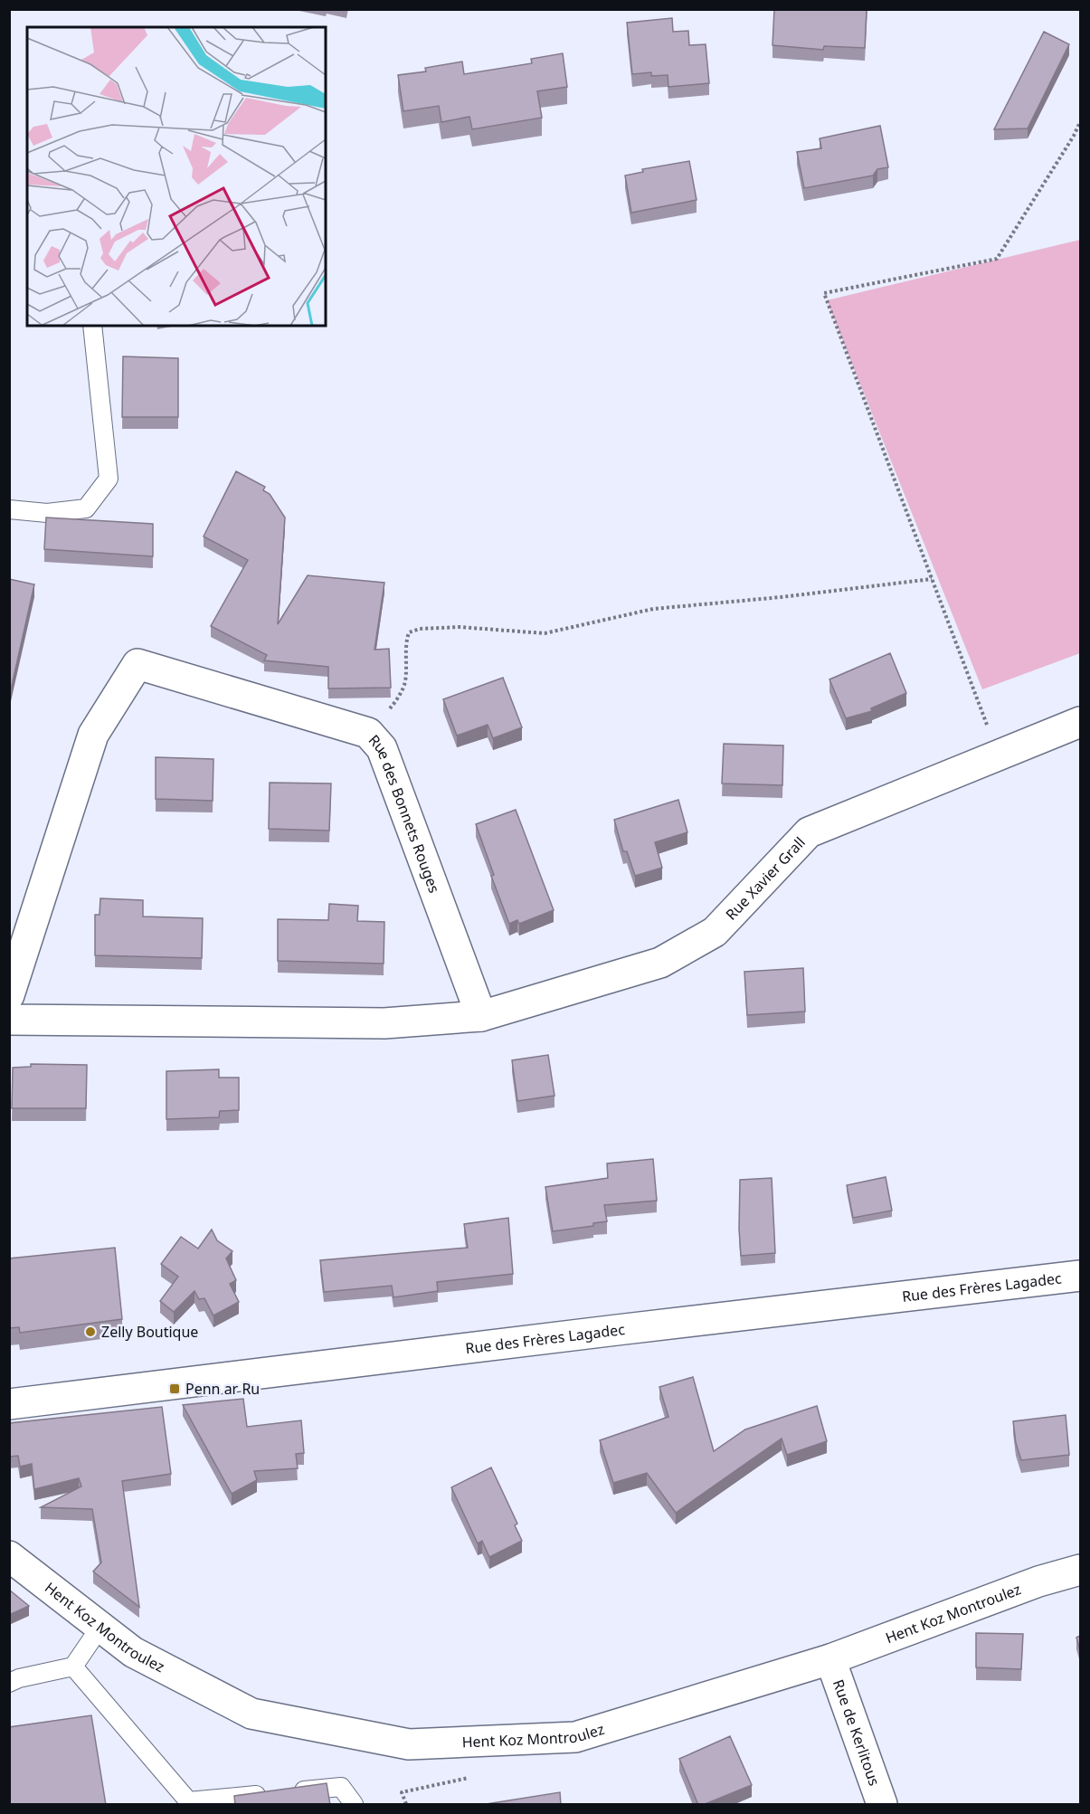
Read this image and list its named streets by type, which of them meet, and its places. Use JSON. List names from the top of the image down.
{
  "streets": {
    "street": [
      "Rue des Bonnets Rouges",
      "Rue Xavier Grall",
      "Rue des Frères Lagadec",
      "Hent Koz Montroulez",
      "Rue de Kerlitous"
    ]
  },
  "crossings": [
    ["Rue des Bonnets Rouges", "Rue Xavier Grall"],
    ["Hent Koz Montroulez", "Rue de Kerlitous"]
  ],
  "places": {
    "other": ["Zelly Boutique"],
    "transit": ["Penn ar Ru"]
  }
}
